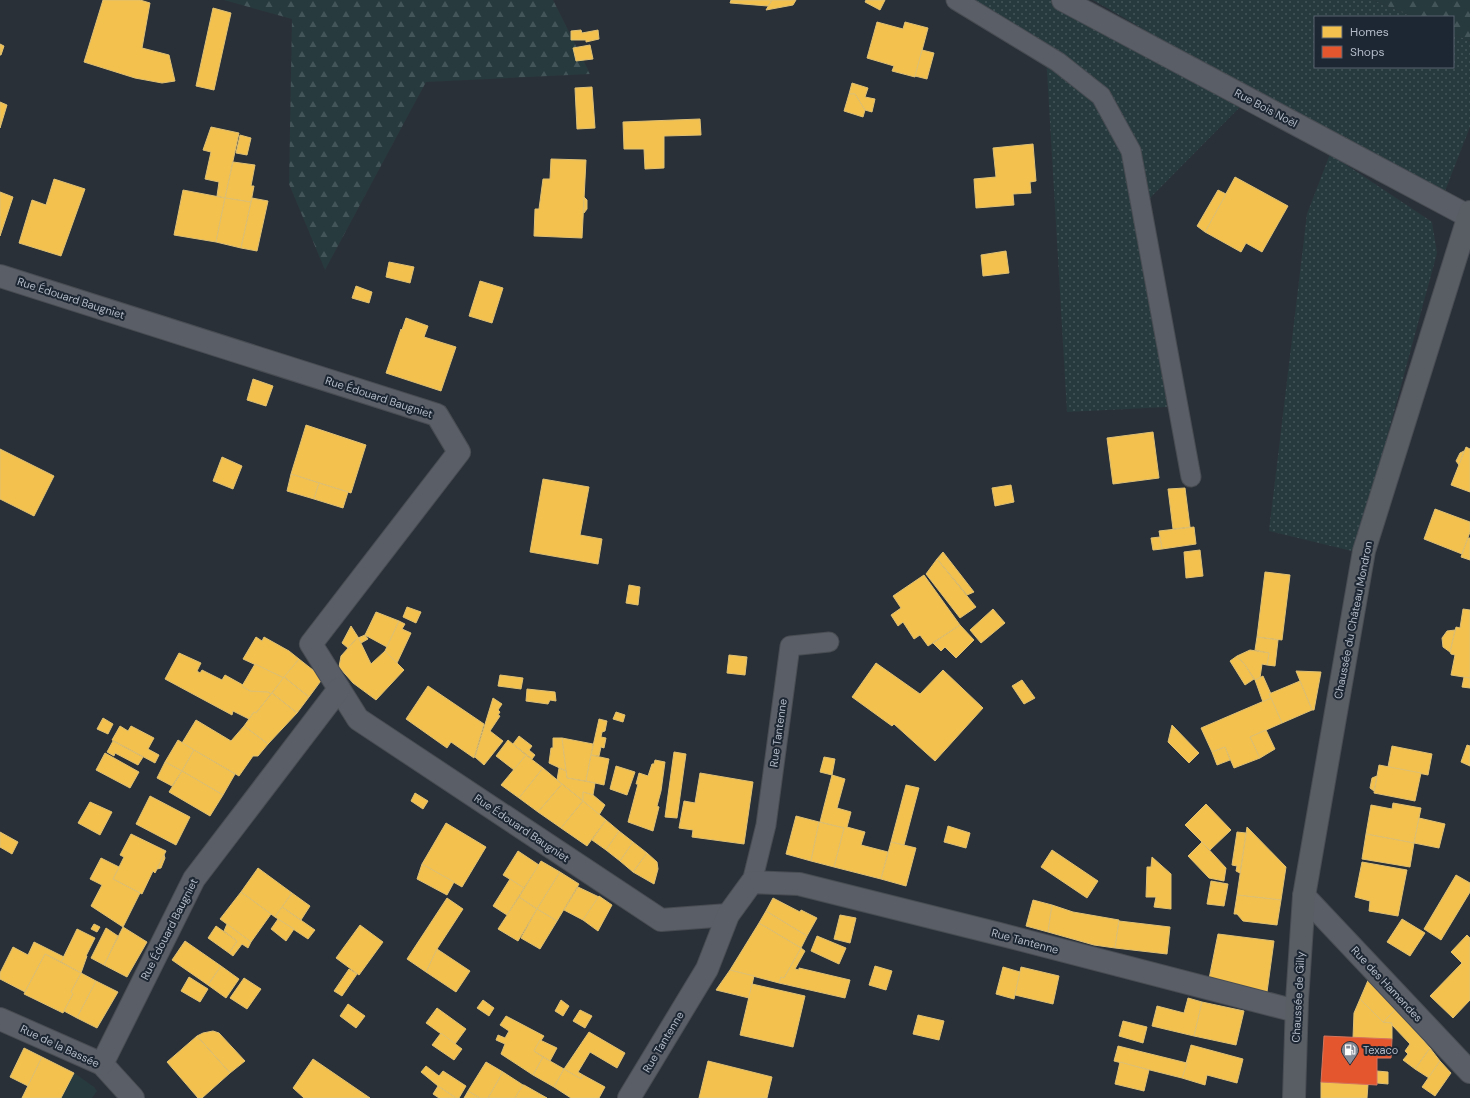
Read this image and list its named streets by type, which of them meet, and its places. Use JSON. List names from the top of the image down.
{
  "streets": {
    "main road": ["Chaussée du Château Mondron", "Chaussée de Gilly"],
    "street": [
      "Rue Bois Noël",
      "Rue Édouard Baugniet",
      "Rue Tantenne",
      "Rue des Hamendes",
      "Rue de la Bassée"
    ]
  },
  "crossings": [
    ["Rue Bois Noël", "Chaussée du Château Mondron"],
    ["Rue Édouard Baugniet", "Rue Tantenne"],
    ["Rue Édouard Baugniet", "Rue de la Bassée"],
    ["Chaussée du Château Mondron", "Rue des Hamendes"],
    ["Chaussée du Château Mondron", "Chaussée de Gilly"],
    ["Rue Tantenne", "Chaussée de Gilly"],
    ["Rue des Hamendes", "Chaussée de Gilly"]
  ],
  "places": {
    "fuel station": ["Texaco"]
  },
  "legend": ["Homes", "Shops"]
}
